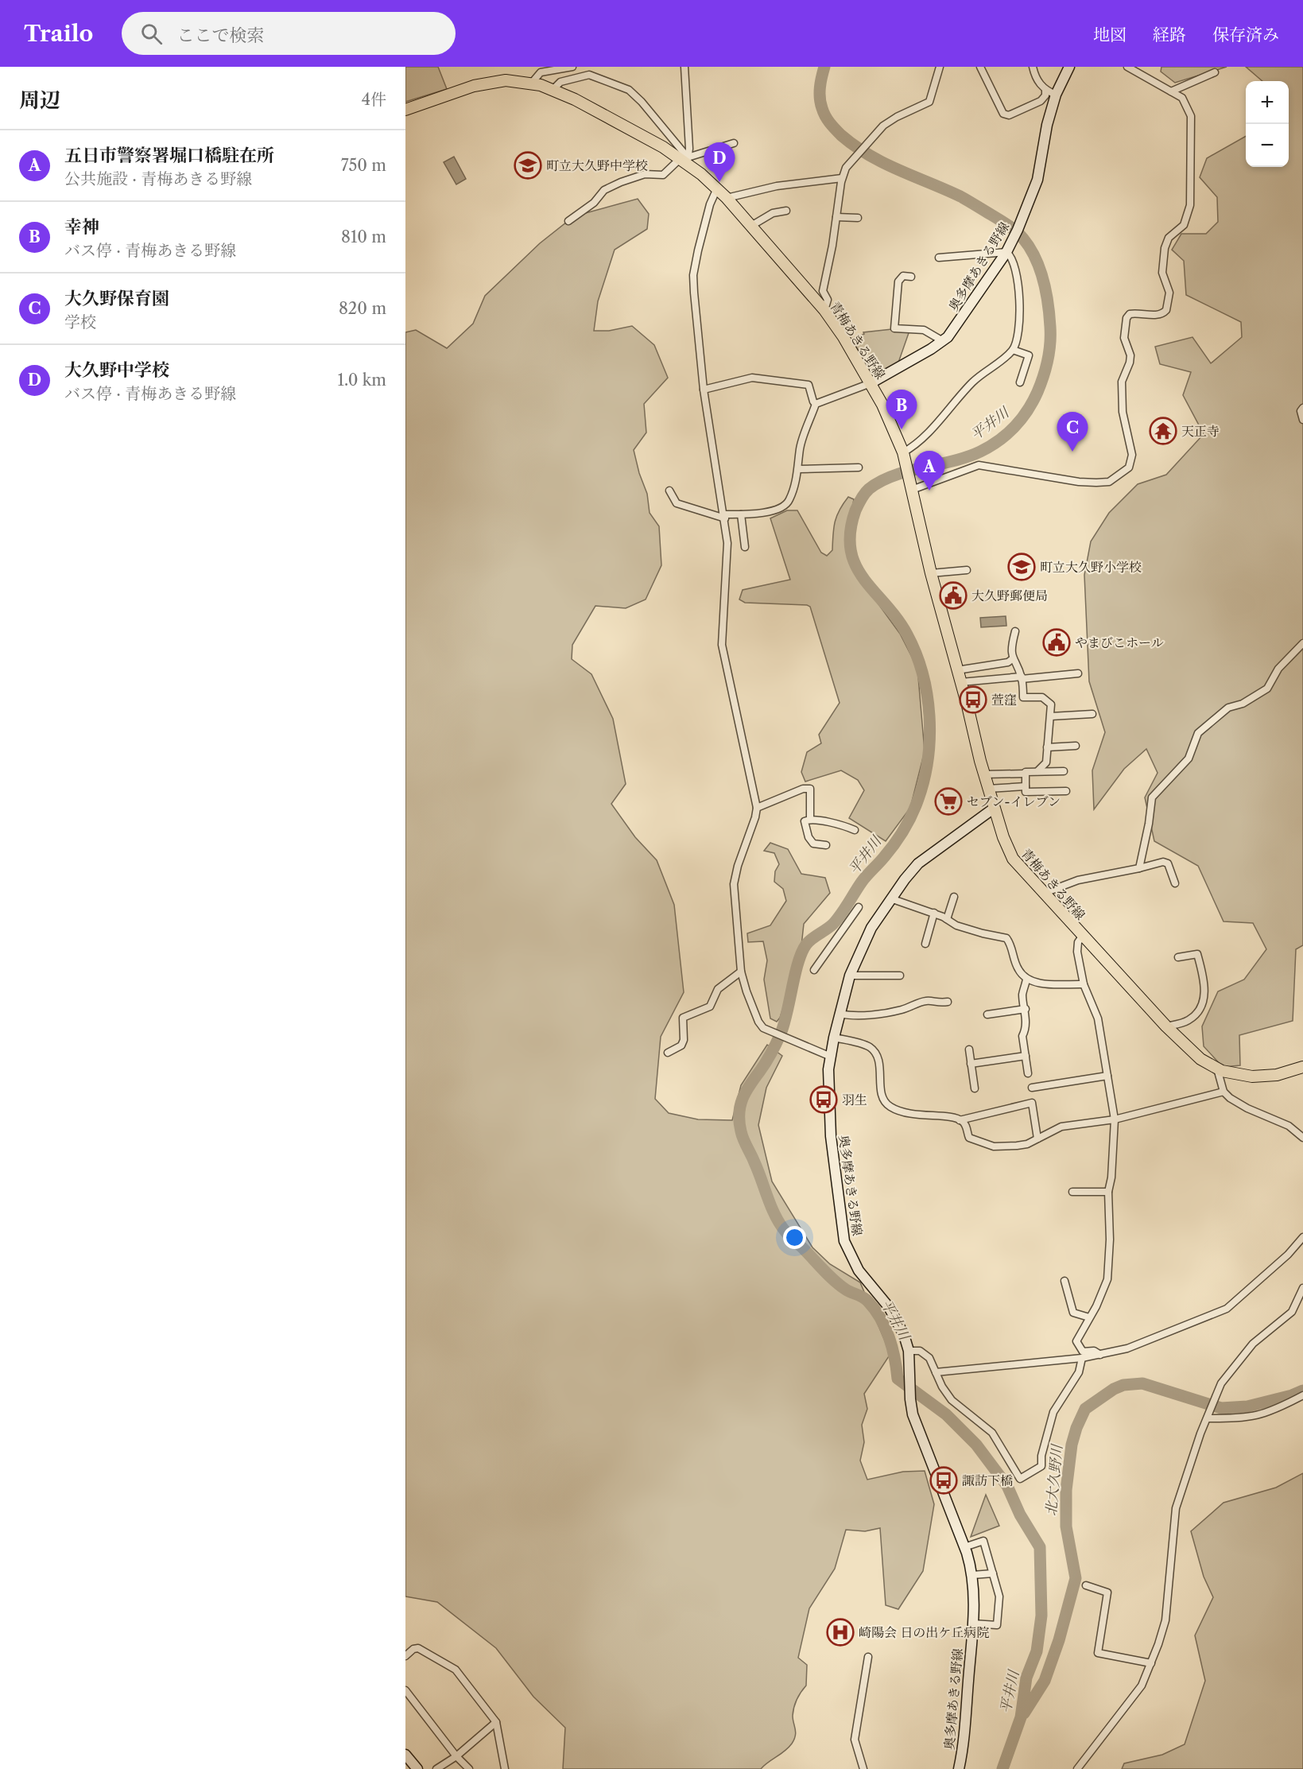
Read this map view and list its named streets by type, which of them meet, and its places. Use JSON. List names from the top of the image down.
{
  "streets": {
    "main road": ["奥多摩あきる野線", "青梅あきる野線"]
  },
  "crossings": [
    ["奥多摩あきる野線", "青梅あきる野線"]
  ],
  "water": ["平井川", "北大久野川"],
  "places": {
    "school or university": ["町立大久野中学校", "町立大久野小学校"],
    "temple": ["天正寺"],
    "public building": ["大久野郵便局", "やまびこホール"],
    "bus stop": ["萱窪", "羽生", "諏訪下橋"],
    "supermarket": ["セブン-イレブン"],
    "hospital": ["崎陽会 日の出ケ丘病院"]
  },
  "page": {
    "header": "Trailo",
    "search": "ここで検索",
    "nav": ["地図", "経路", "保存済み"],
    "heading": ["周辺", "4件"],
    "map_buttons": ["+", "−"],
    "list": [
      {
        "mark": "A",
        "name": "五日市警察署堀口橋駐在所",
        "note": "公共施設 · 青梅あきる野線",
        "value": "750 m"
      },
      {
        "mark": "B",
        "name": "幸神",
        "note": "バス停 · 青梅あきる野線",
        "value": "810 m"
      },
      {
        "mark": "C",
        "name": "大久野保育園",
        "note": "学校",
        "value": "820 m"
      },
      {
        "mark": "D",
        "name": "大久野中学校",
        "note": "バス停 · 青梅あきる野線",
        "value": "1.0 km"
      }
    ],
    "pins": [
      "D",
      "B",
      "C",
      "A"
    ]
  }
}
